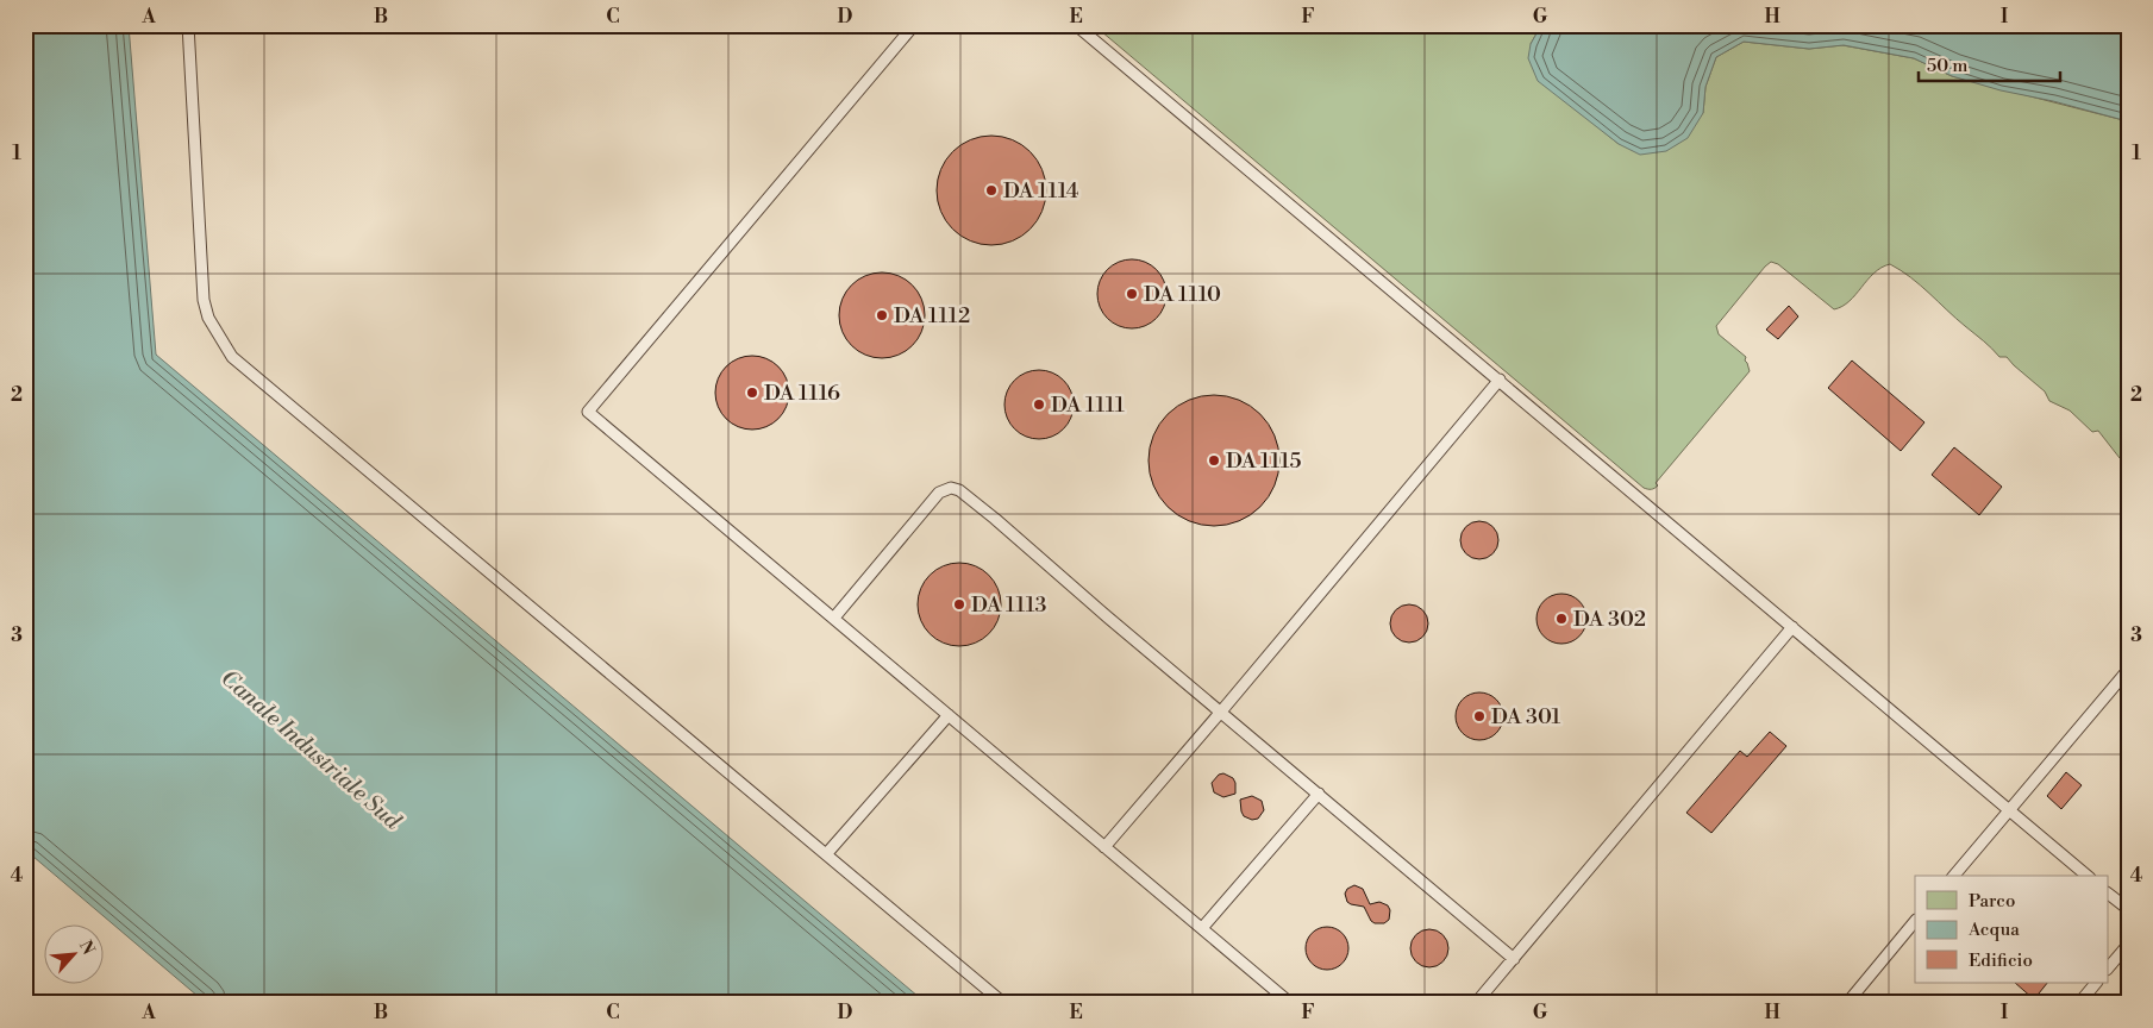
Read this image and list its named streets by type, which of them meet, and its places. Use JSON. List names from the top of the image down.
{
  "water": ["Canale Industriale Sud"],
  "places": [
    "DA 1114",
    "DA 1110",
    "DA 1112",
    "DA 1116",
    "DA 1111",
    "DA 1115",
    "DA 1113",
    "DA 302",
    "DA 301"
  ],
  "legend": ["Parco", "Acqua", "Edificio"],
  "scale_bar": "50 m",
  "north": "top right",
  "grid": {
    "columns": [
      "A",
      "B",
      "C",
      "D",
      "E",
      "F",
      "G",
      "H",
      "I"
    ],
    "rows": [
      "1",
      "2",
      "3",
      "4"
    ]
  }
}
